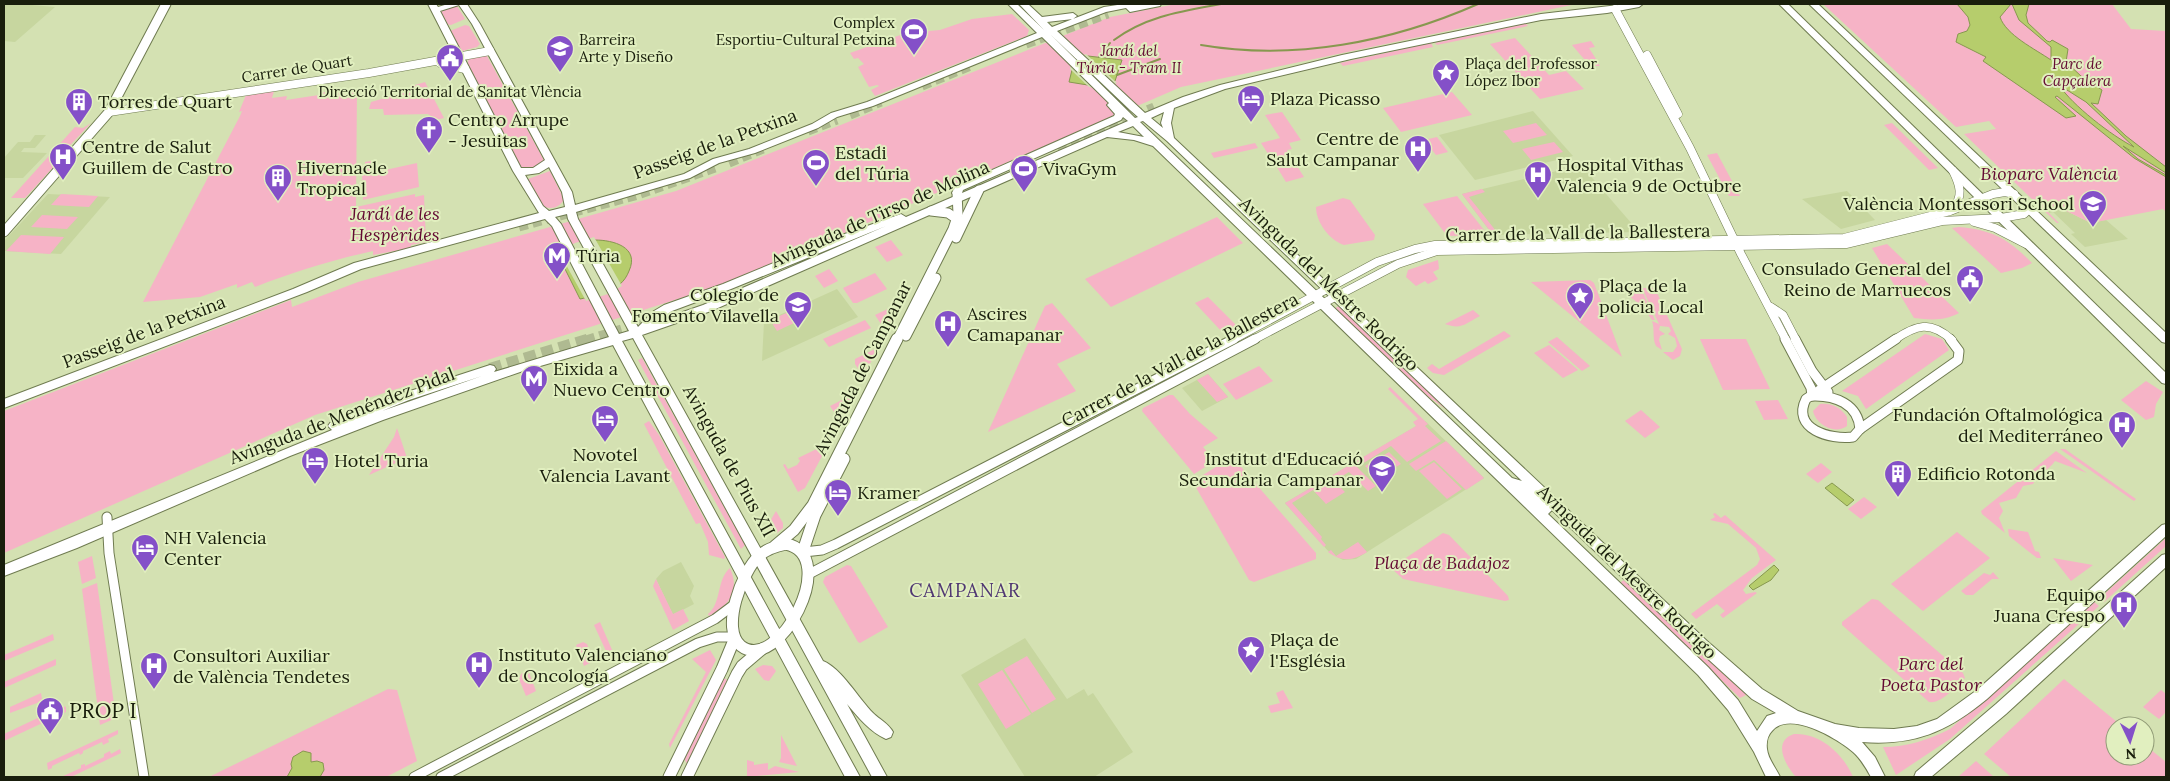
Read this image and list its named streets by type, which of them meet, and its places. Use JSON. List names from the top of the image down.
{
  "streets": {
    "main road": [
      "Passeig de la Petxina",
      "Avinguda de Tirso de Molina",
      "Avinguda del Mestre Rodrigo",
      "Avinguda de Campanar",
      "Avinguda de Menéndez Pidal",
      "Avinguda de Pius XII"
    ],
    "street": ["Carrer de Quart", "Carrer de la Vall de la Ballestera"]
  },
  "crossings": [
    ["Avinguda de Tirso de Molina", "Avinguda del Mestre Rodrigo"],
    ["Avinguda de Tirso de Molina", "Avinguda de Campanar"],
    ["Avinguda de Tirso de Molina", "Avinguda de Menéndez Pidal"],
    ["Avinguda de Tirso de Molina", "Avinguda de Pius XII"],
    ["Carrer de la Vall de la Ballestera", "Avinguda del Mestre Rodrigo"],
    ["Carrer de la Vall de la Ballestera", "Avinguda de Campanar"],
    ["Carrer de la Vall de la Ballestera", "Avinguda de Pius XII"],
    ["Avinguda de Campanar", "Avinguda de Pius XII"],
    ["Avinguda de Menéndez Pidal", "Avinguda de Pius XII"]
  ],
  "districts": ["CAMPANAR"],
  "parks": [
    "Jardí del Túria - Tram II",
    "Parc de Capçalera",
    "Bioparc València",
    "Jardí de les Hespèrides",
    "Plaça de Badajoz",
    "Parc del Poeta Pastor"
  ],
  "places": {
    "sports": ["Complex Esportiu-Cultural Petxina", "Estadi del Túria", "VivaGym"],
    "school or university": [
      "Barreira Arte y Diseño",
      "València Montessori School",
      "Colegio de Fomento Vilavella",
      "Institut d'Educació Secundària Campanar"
    ],
    "public building": ["Direcció Territorial de Sanitat Vlència", "Consulado General del Reino de Marruecos", "PROP I"],
    "place": ["Plaça del Professor López Ibor", "Plaça de la policia Local", "Plaça de l'Església"],
    "hotel": [
      "Plaza Picasso",
      "Novotel Valencia Lavant",
      "Hotel Turia",
      "Kramer",
      "NH Valencia Center"
    ],
    "building": ["Torres de Quart", "Hivernacle Tropical", "Edificio Rotonda"],
    "church": ["Centro Arrupe - Jesuitas"],
    "hospital": [
      "Centre de Salut Campanar",
      "Centre de Salut Guillem de Castro",
      "Hospital Vithas Valencia 9 de Octubre",
      "Ascires Camapanar",
      "Fundación Oftalmológica del Mediterráneo",
      "Equipo Juana Crespo",
      "Instituto Valenciano de Oncología",
      "Consultori Auxiliar de València Tendetes"
    ],
    "metro station": ["Túria", "Eixida a Nuevo Centro"]
  },
  "north": "bottom"
}
